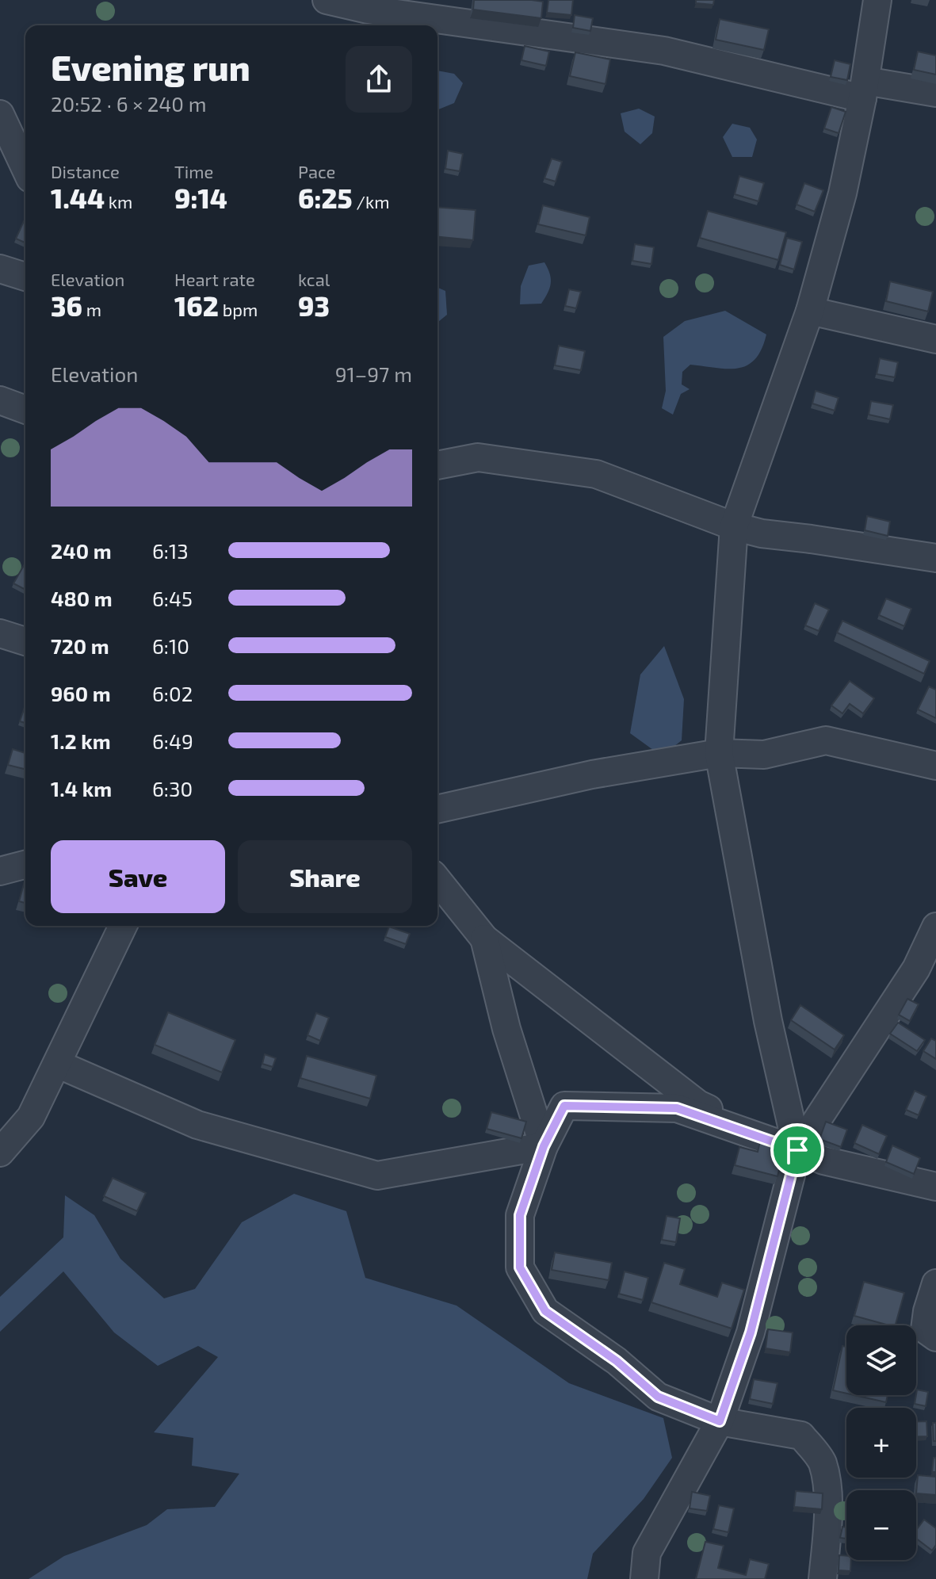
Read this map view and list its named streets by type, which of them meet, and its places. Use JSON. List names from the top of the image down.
{
  "page": {
    "heading": ["Evening run", "20:52 · 6 × 240 m"],
    "stats": [
      ["Distance", "1.44 km"],
      ["Time", "9:14"],
      ["Pace", "6:25 /km"],
      ["Elevation", "36 m"],
      ["Heart rate", "162 bpm"],
      ["kcal", "93"]
    ],
    "chart": ["Elevation", "91–97 m"],
    "list": [
      {
        "name": "240 m",
        "note": "6:13"
      },
      {
        "name": "480 m",
        "note": "6:45"
      },
      {
        "name": "720 m",
        "note": "6:10"
      },
      {
        "name": "960 m",
        "note": "6:02"
      },
      {
        "name": "1.2 km",
        "note": "6:49"
      },
      {
        "name": "1.4 km",
        "note": "6:30"
      }
    ],
    "buttons": ["Save", "Share"],
    "map_buttons": ["+", "−"]
  }
}
